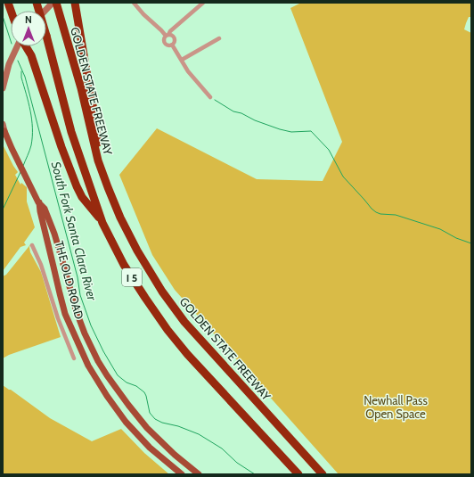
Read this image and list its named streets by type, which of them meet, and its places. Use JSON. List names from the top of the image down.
{
  "streets": {
    "highway": ["GOLDEN STATE FREEWAY", "I 5"],
    "main road": ["THE OLD ROAD"]
  },
  "water": ["South Fork Santa Clara River"],
  "parks": ["Newhall Pass Open Space"],
  "north": "top"
}
